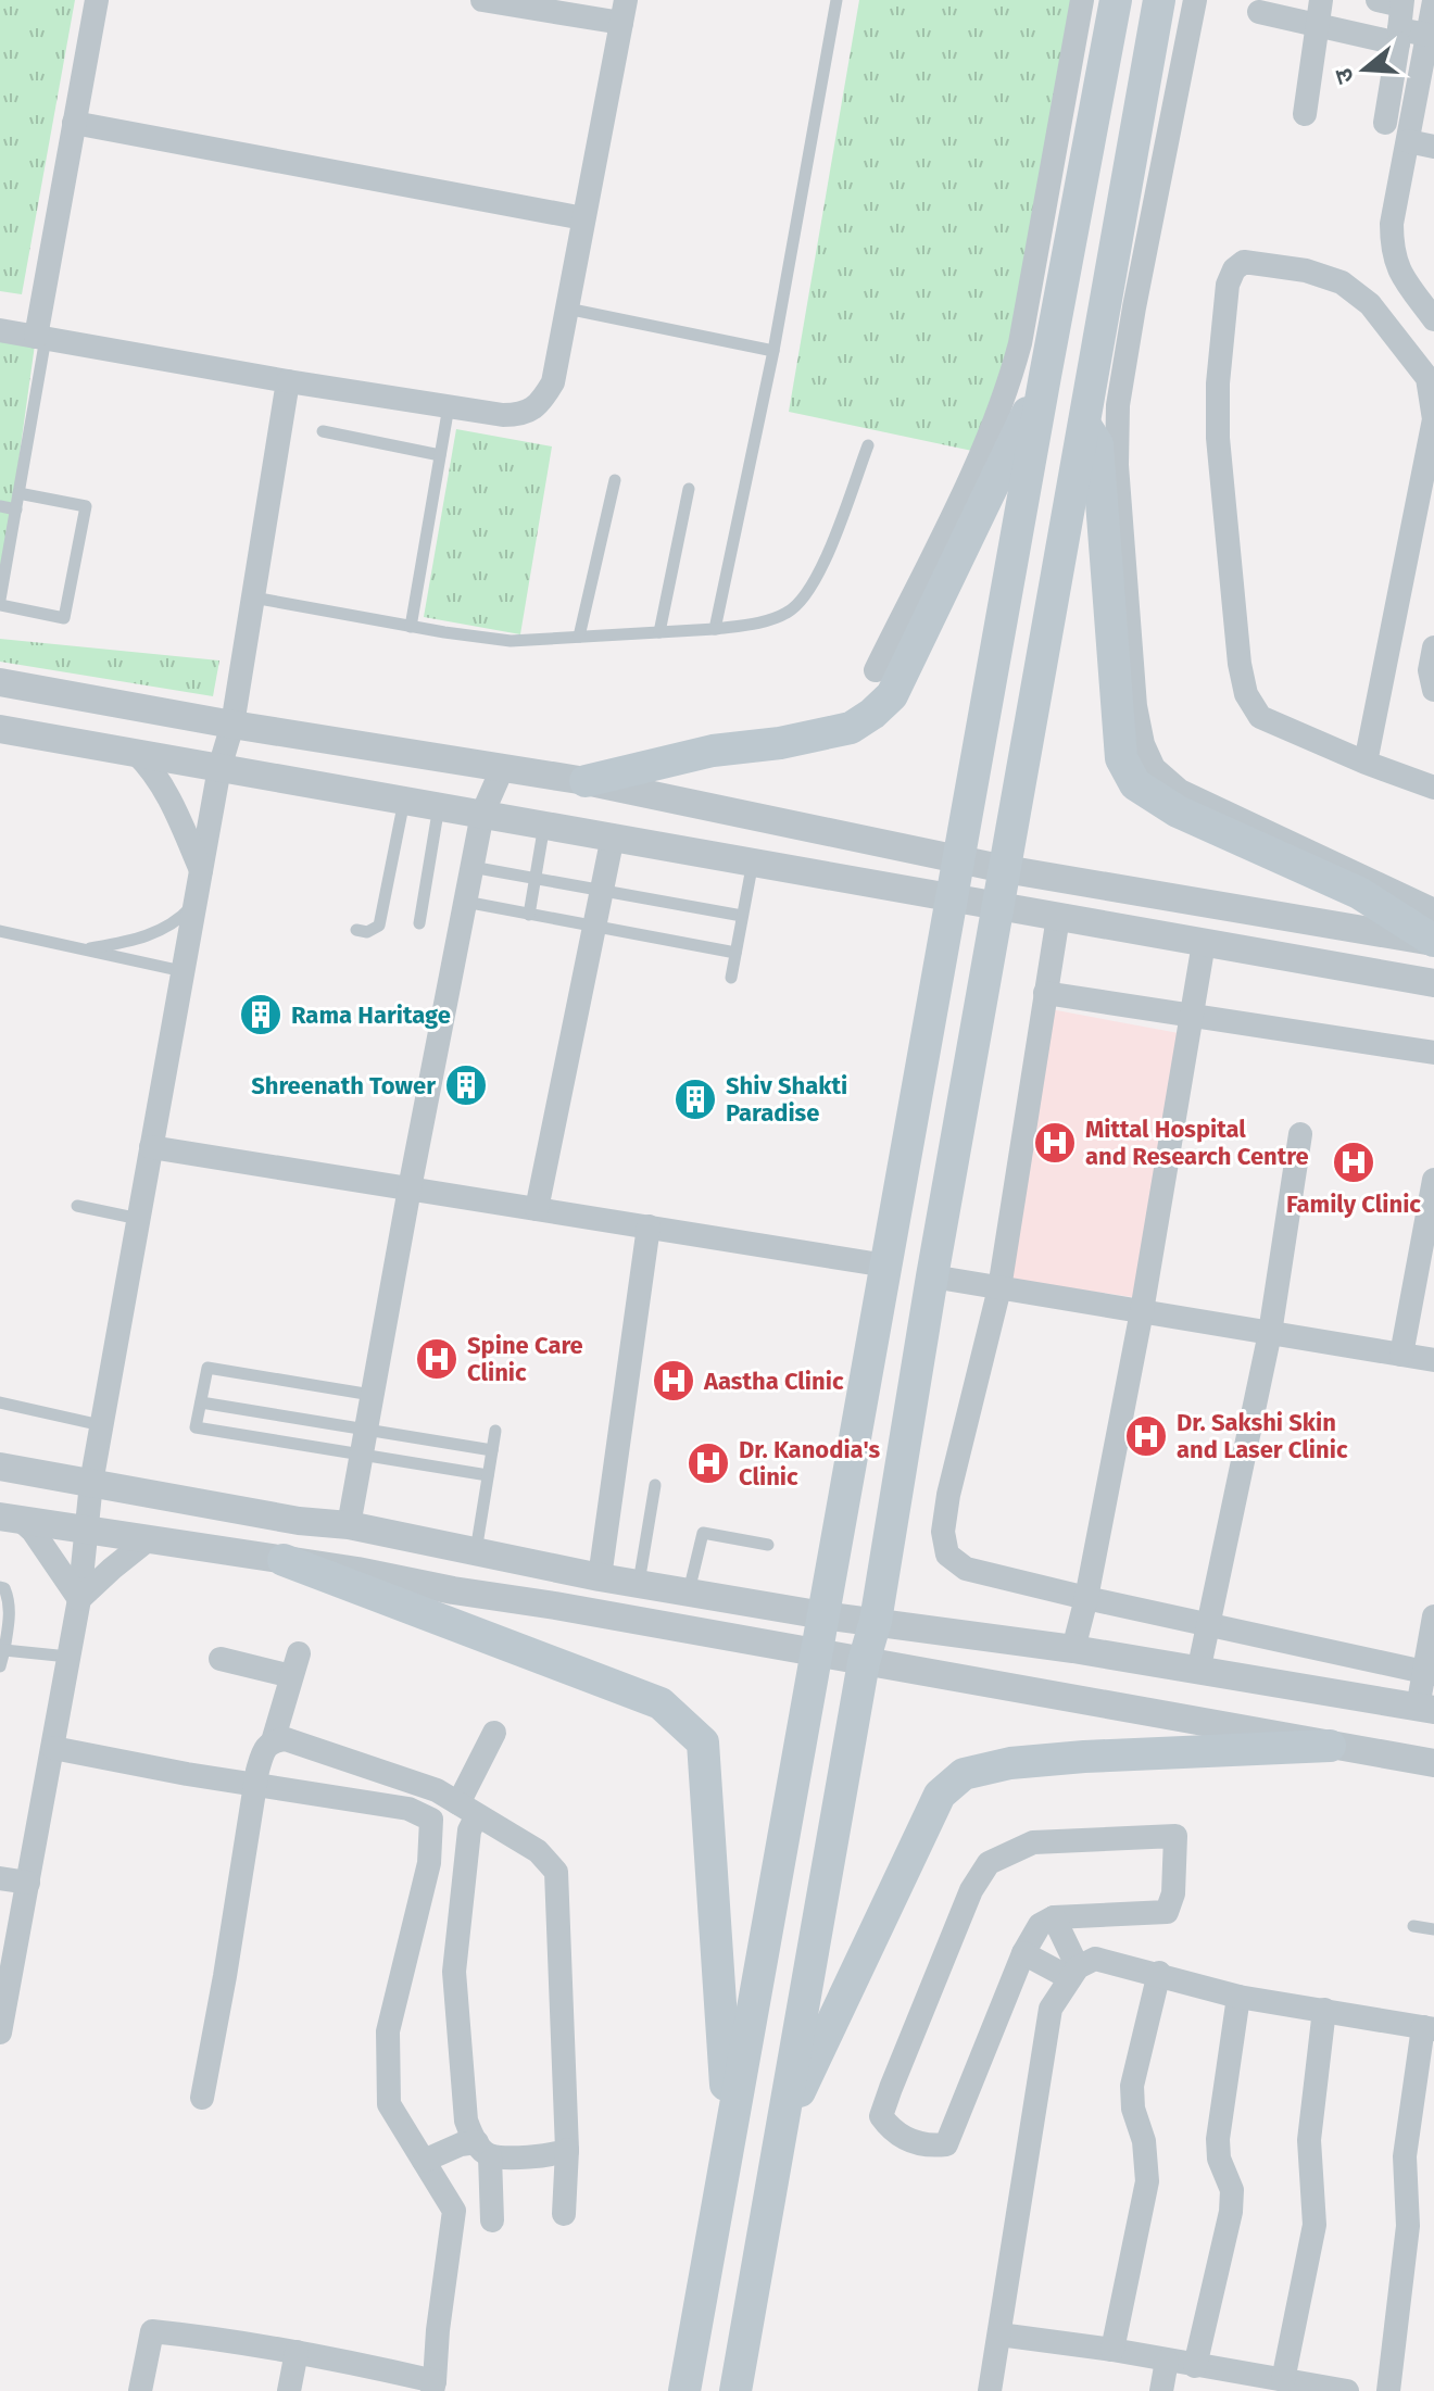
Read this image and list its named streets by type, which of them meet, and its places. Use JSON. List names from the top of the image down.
{
  "places": {
    "building": ["Rama Haritage", "Shreenath Tower", "Shiv Shakti Paradise"],
    "hospital": [
      "Mittal Hospital and Research Centre",
      "Family Clinic",
      "Spine Care Clinic",
      "Aastha Clinic",
      "Dr. Sakshi Skin and Laser Clinic",
      "Dr. Kanodia's Clinic"
    ]
  },
  "north": "left"
}
